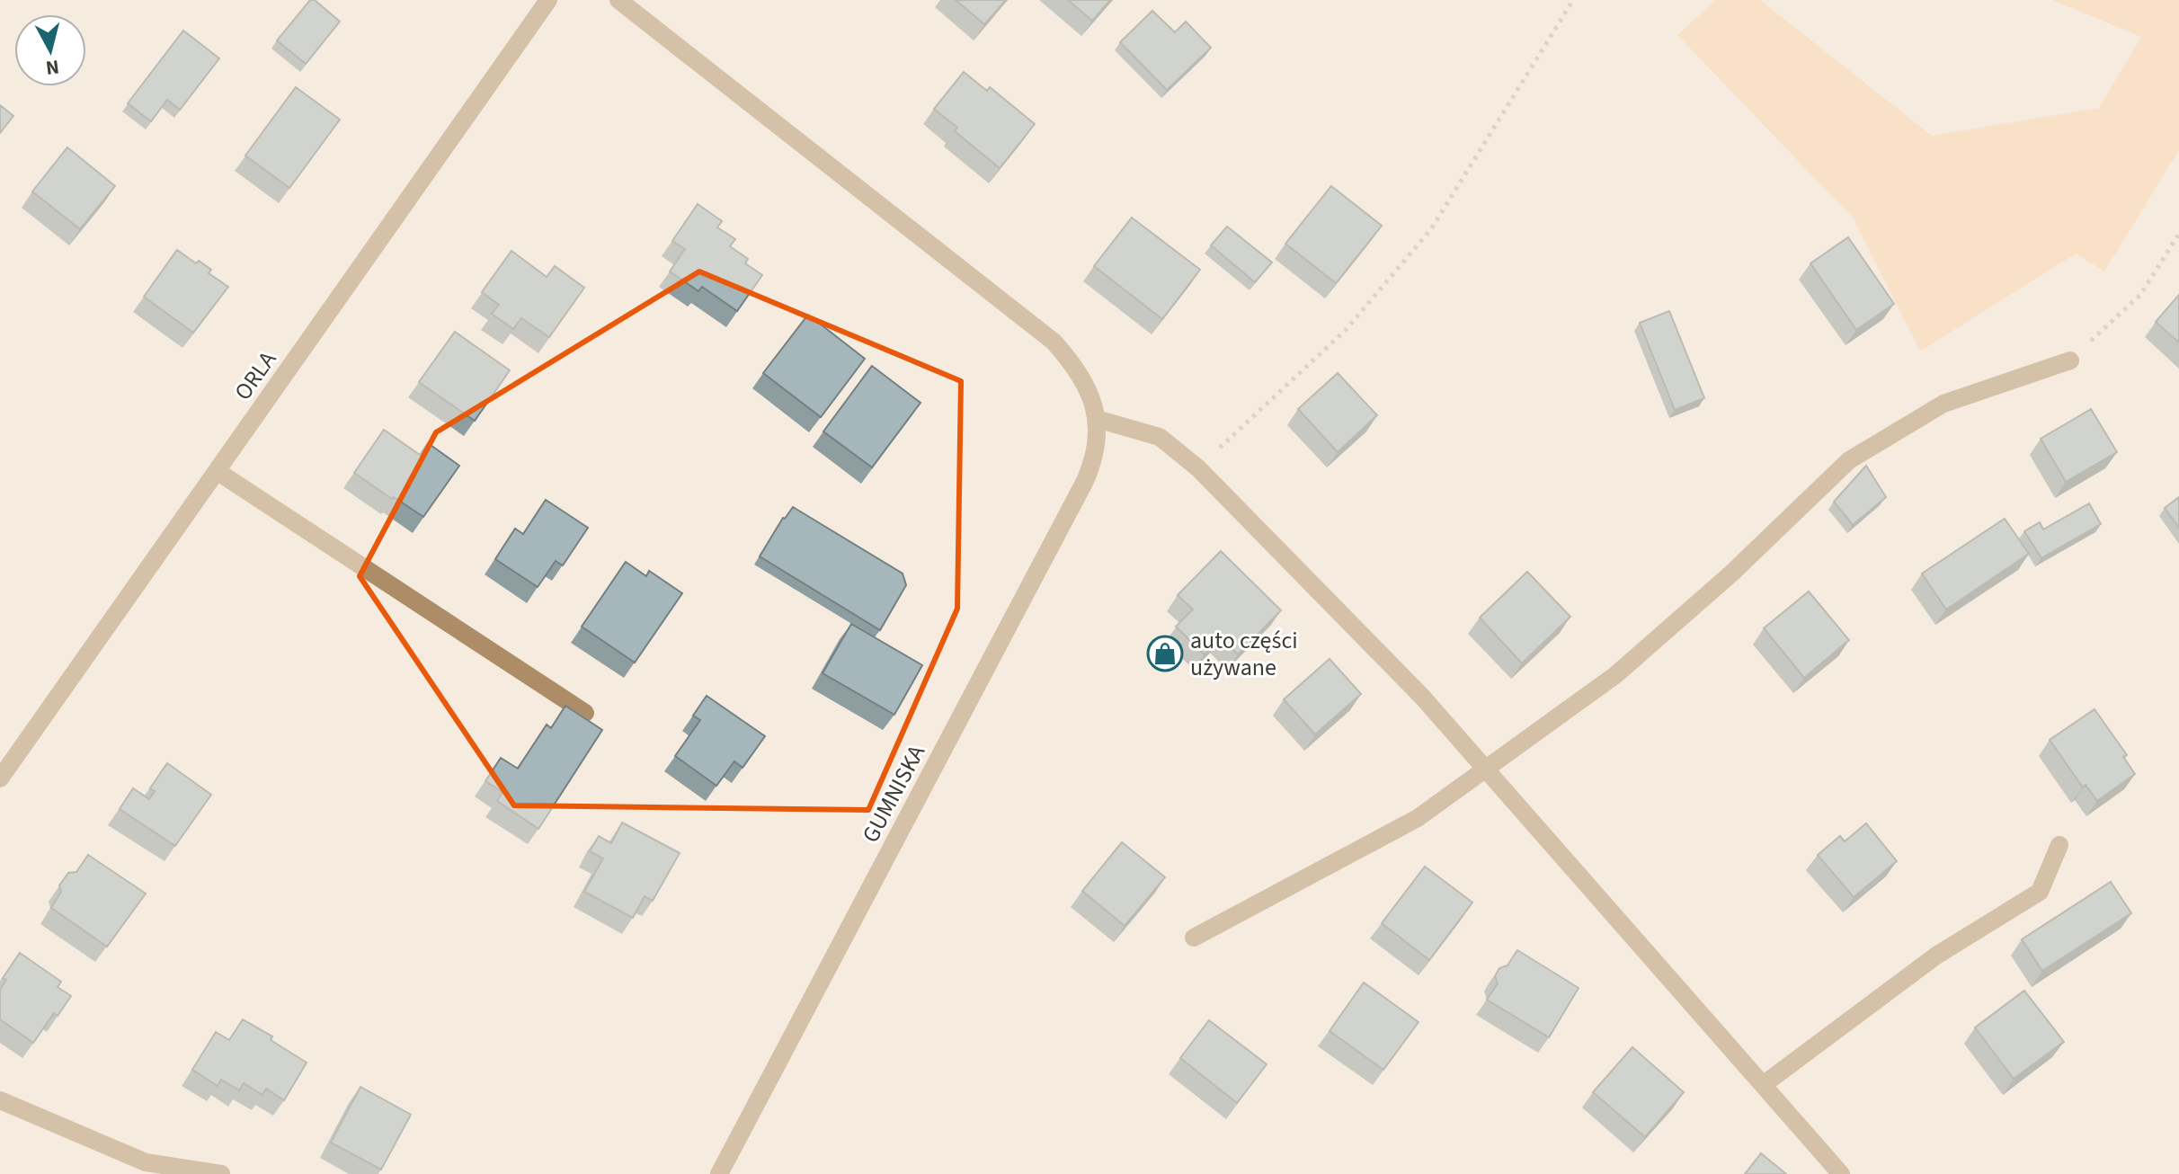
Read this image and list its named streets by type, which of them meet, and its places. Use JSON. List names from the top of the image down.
{
  "streets": {
    "street": ["ORLA", "GUMNISKA"]
  },
  "places": {
    "shop": ["auto części używane"]
  },
  "north": "bottom"
}
